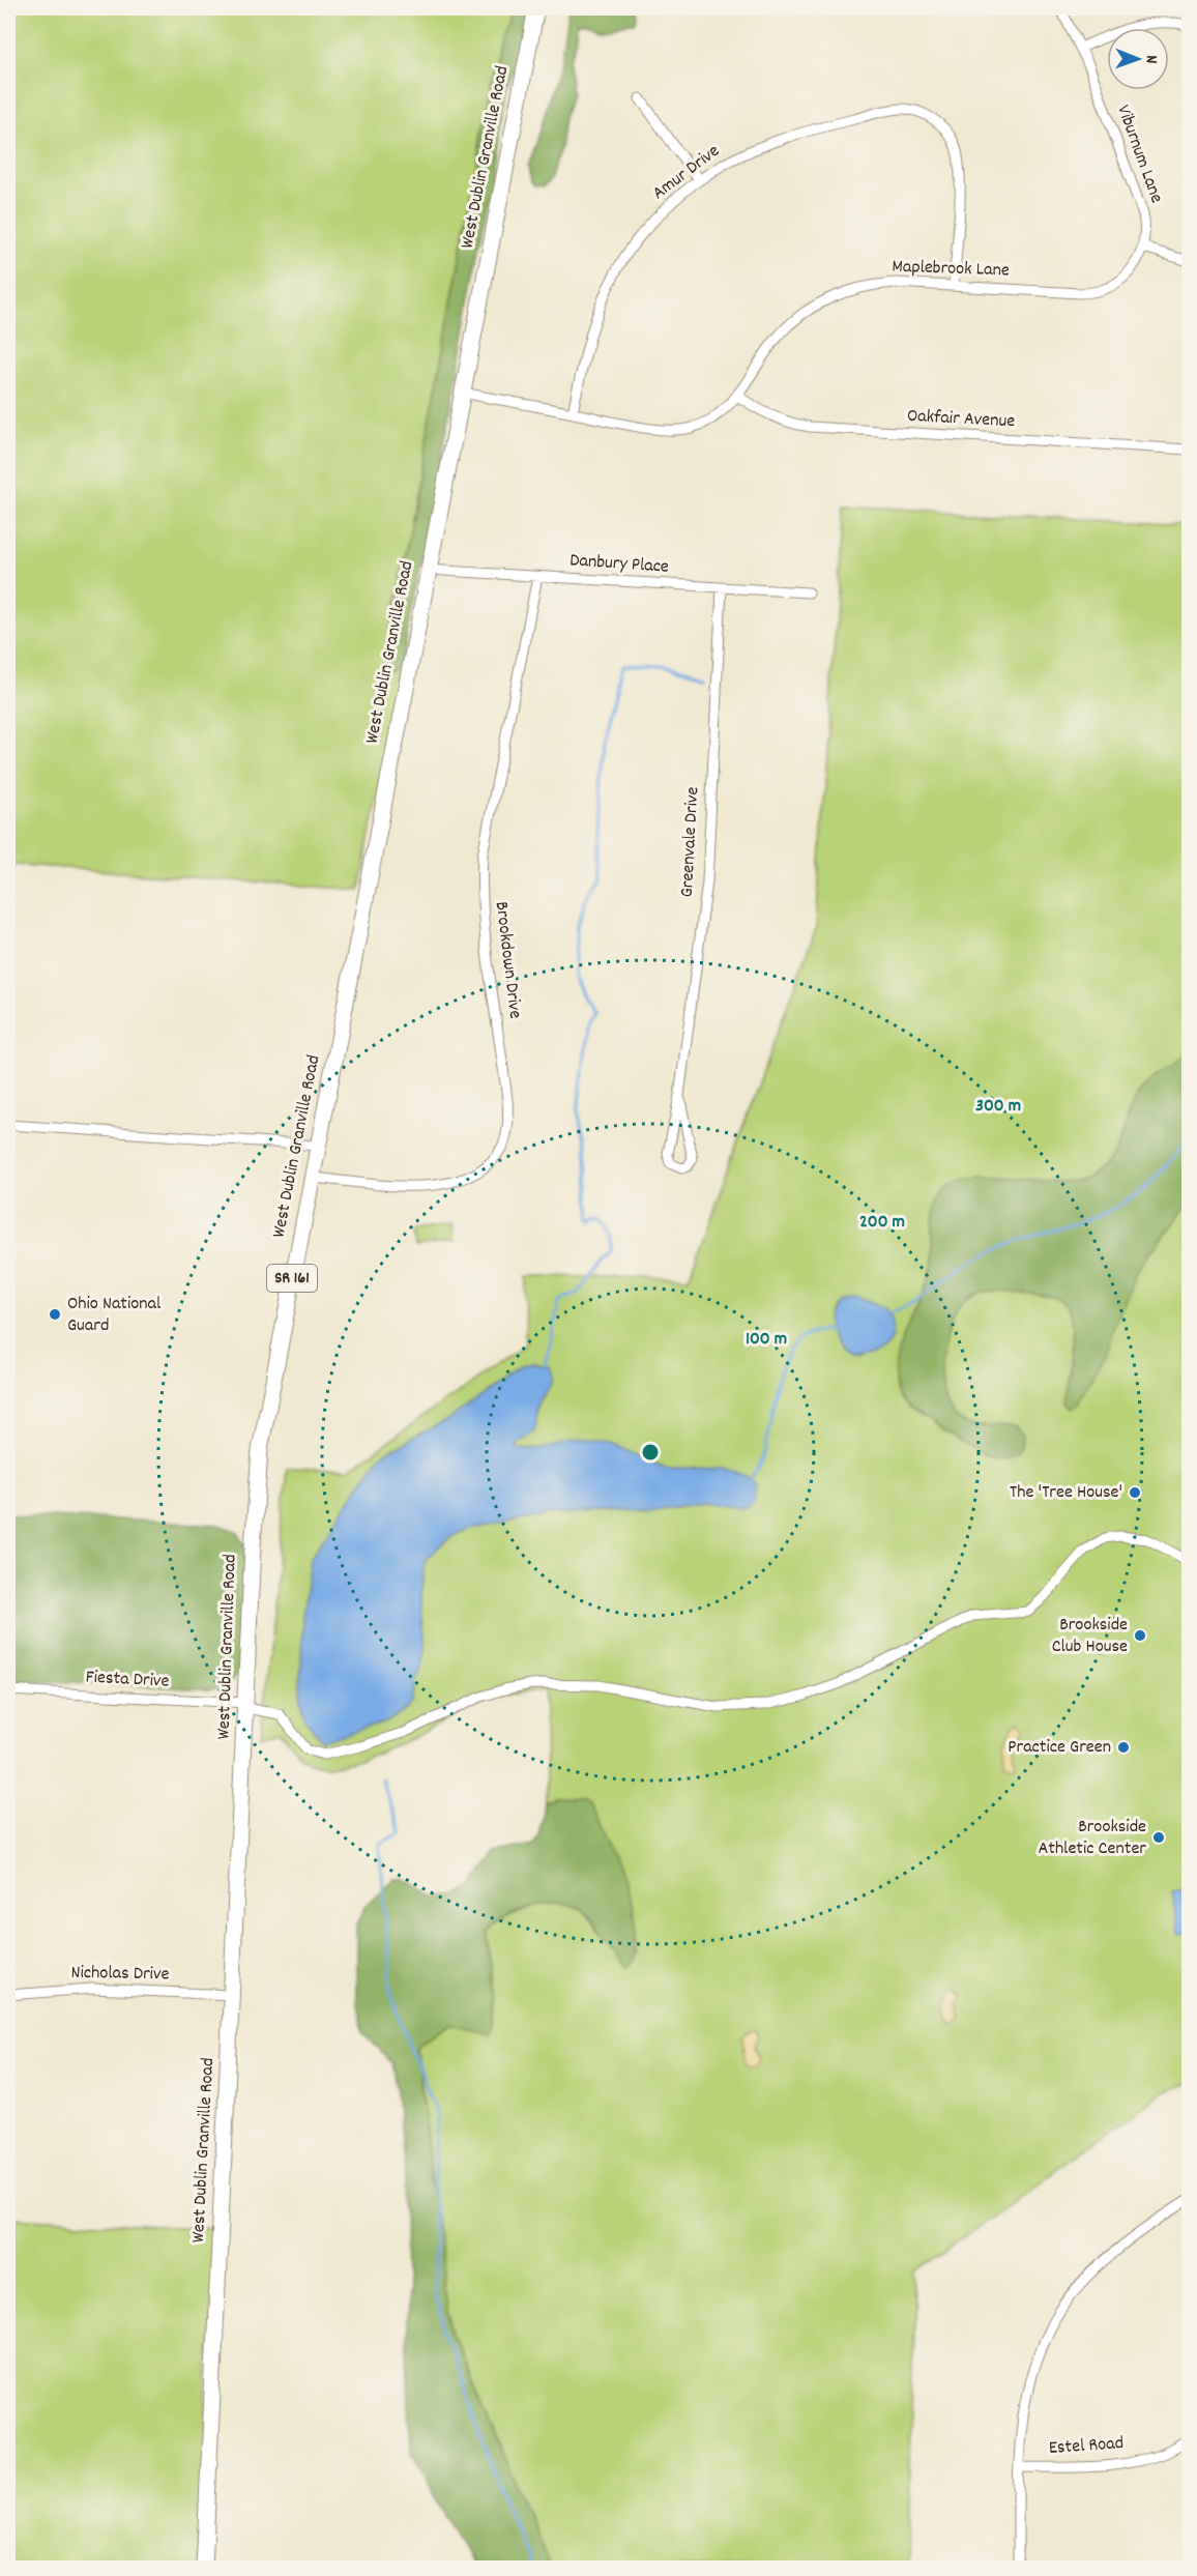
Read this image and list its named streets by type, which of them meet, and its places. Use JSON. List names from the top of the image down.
{
  "streets": {
    "main road": ["West Dublin Granville Road", "SR 161"],
    "street": [
      "Viburnum Lane",
      "Amur Drive",
      "Maplebrook Lane",
      "Oakfair Avenue",
      "Danbury Place",
      "Greenvale Drive",
      "Brookdown Drive",
      "Fiesta Drive",
      "Nicholas Drive",
      "Estel Road"
    ]
  },
  "crossings": [
    ["Viburnum Lane", "Maplebrook Lane"],
    ["West Dublin Granville Road", "Maplebrook Lane"],
    ["West Dublin Granville Road", "Danbury Place"],
    ["West Dublin Granville Road", "Brookdown Drive"],
    ["West Dublin Granville Road", "Fiesta Drive"],
    ["West Dublin Granville Road", "Nicholas Drive"],
    ["Amur Drive", "Maplebrook Lane"],
    ["Maplebrook Lane", "Oakfair Avenue"],
    ["Danbury Place", "Greenvale Drive"],
    ["Danbury Place", "Brookdown Drive"]
  ],
  "places": [
    "Ohio National Guard",
    "The 'Tree House'",
    "Brookside Club House",
    "Practice Green",
    "Brookside Athletic Center"
  ],
  "north": "right",
  "rings": ["300 m", "200 m", "100 m"]
}
